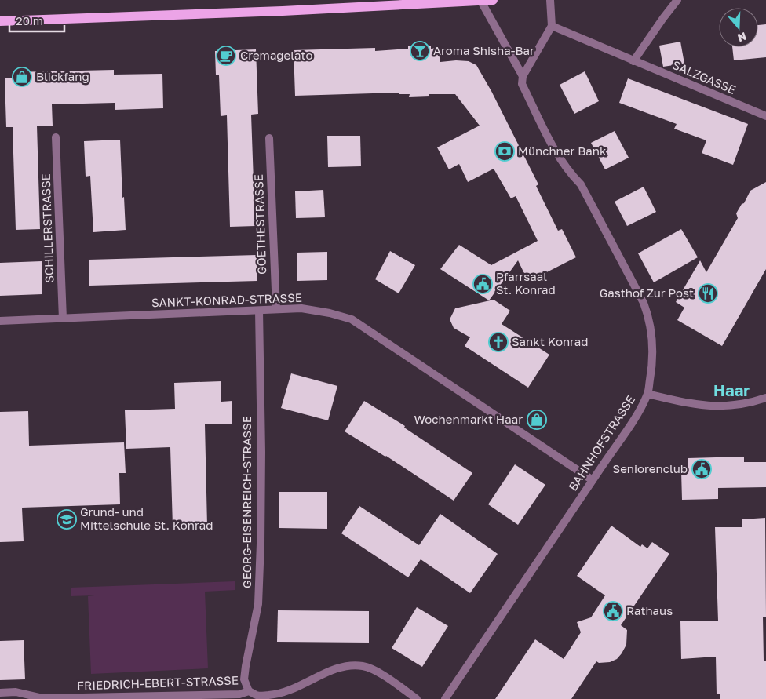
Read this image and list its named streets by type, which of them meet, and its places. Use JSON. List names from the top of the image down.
{
  "streets": {
    "street": [
      "SALZGASSE",
      "GOETHESTRASSE",
      "SCHILLERSTRASSE",
      "SANKT-KONRAD-STRASSE",
      "BAHNHOFSTRASSE",
      "GEORG-EISENREICH-STRASSE",
      "FRIEDRICH-EBERT-STRASSE"
    ]
  },
  "crossings": [
    ["GOETHESTRASSE", "SANKT-KONRAD-STRASSE"],
    ["SCHILLERSTRASSE", "SANKT-KONRAD-STRASSE"],
    ["SANKT-KONRAD-STRASSE", "BAHNHOFSTRASSE"],
    ["SANKT-KONRAD-STRASSE", "GEORG-EISENREICH-STRASSE"],
    ["GEORG-EISENREICH-STRASSE", "FRIEDRICH-EBERT-STRASSE"]
  ],
  "districts": ["Haar"],
  "places": {
    "bar": ["Aroma Shisha-Bar"],
    "cafe": ["Cremagelato"],
    "shop": ["Blickfang", "Wochenmarkt Haar"],
    "bank": ["Münchner Bank"],
    "public building": ["Pfarrsaal St. Konrad", "Seniorenclub", "Rathaus"],
    "restaurant": ["Gasthof Zur Post"],
    "church": ["Sankt Konrad"],
    "school or university": ["Grund- und Mittelschule St. Konrad"]
  },
  "scale_bar": "20 m",
  "north": "bottom"
}
